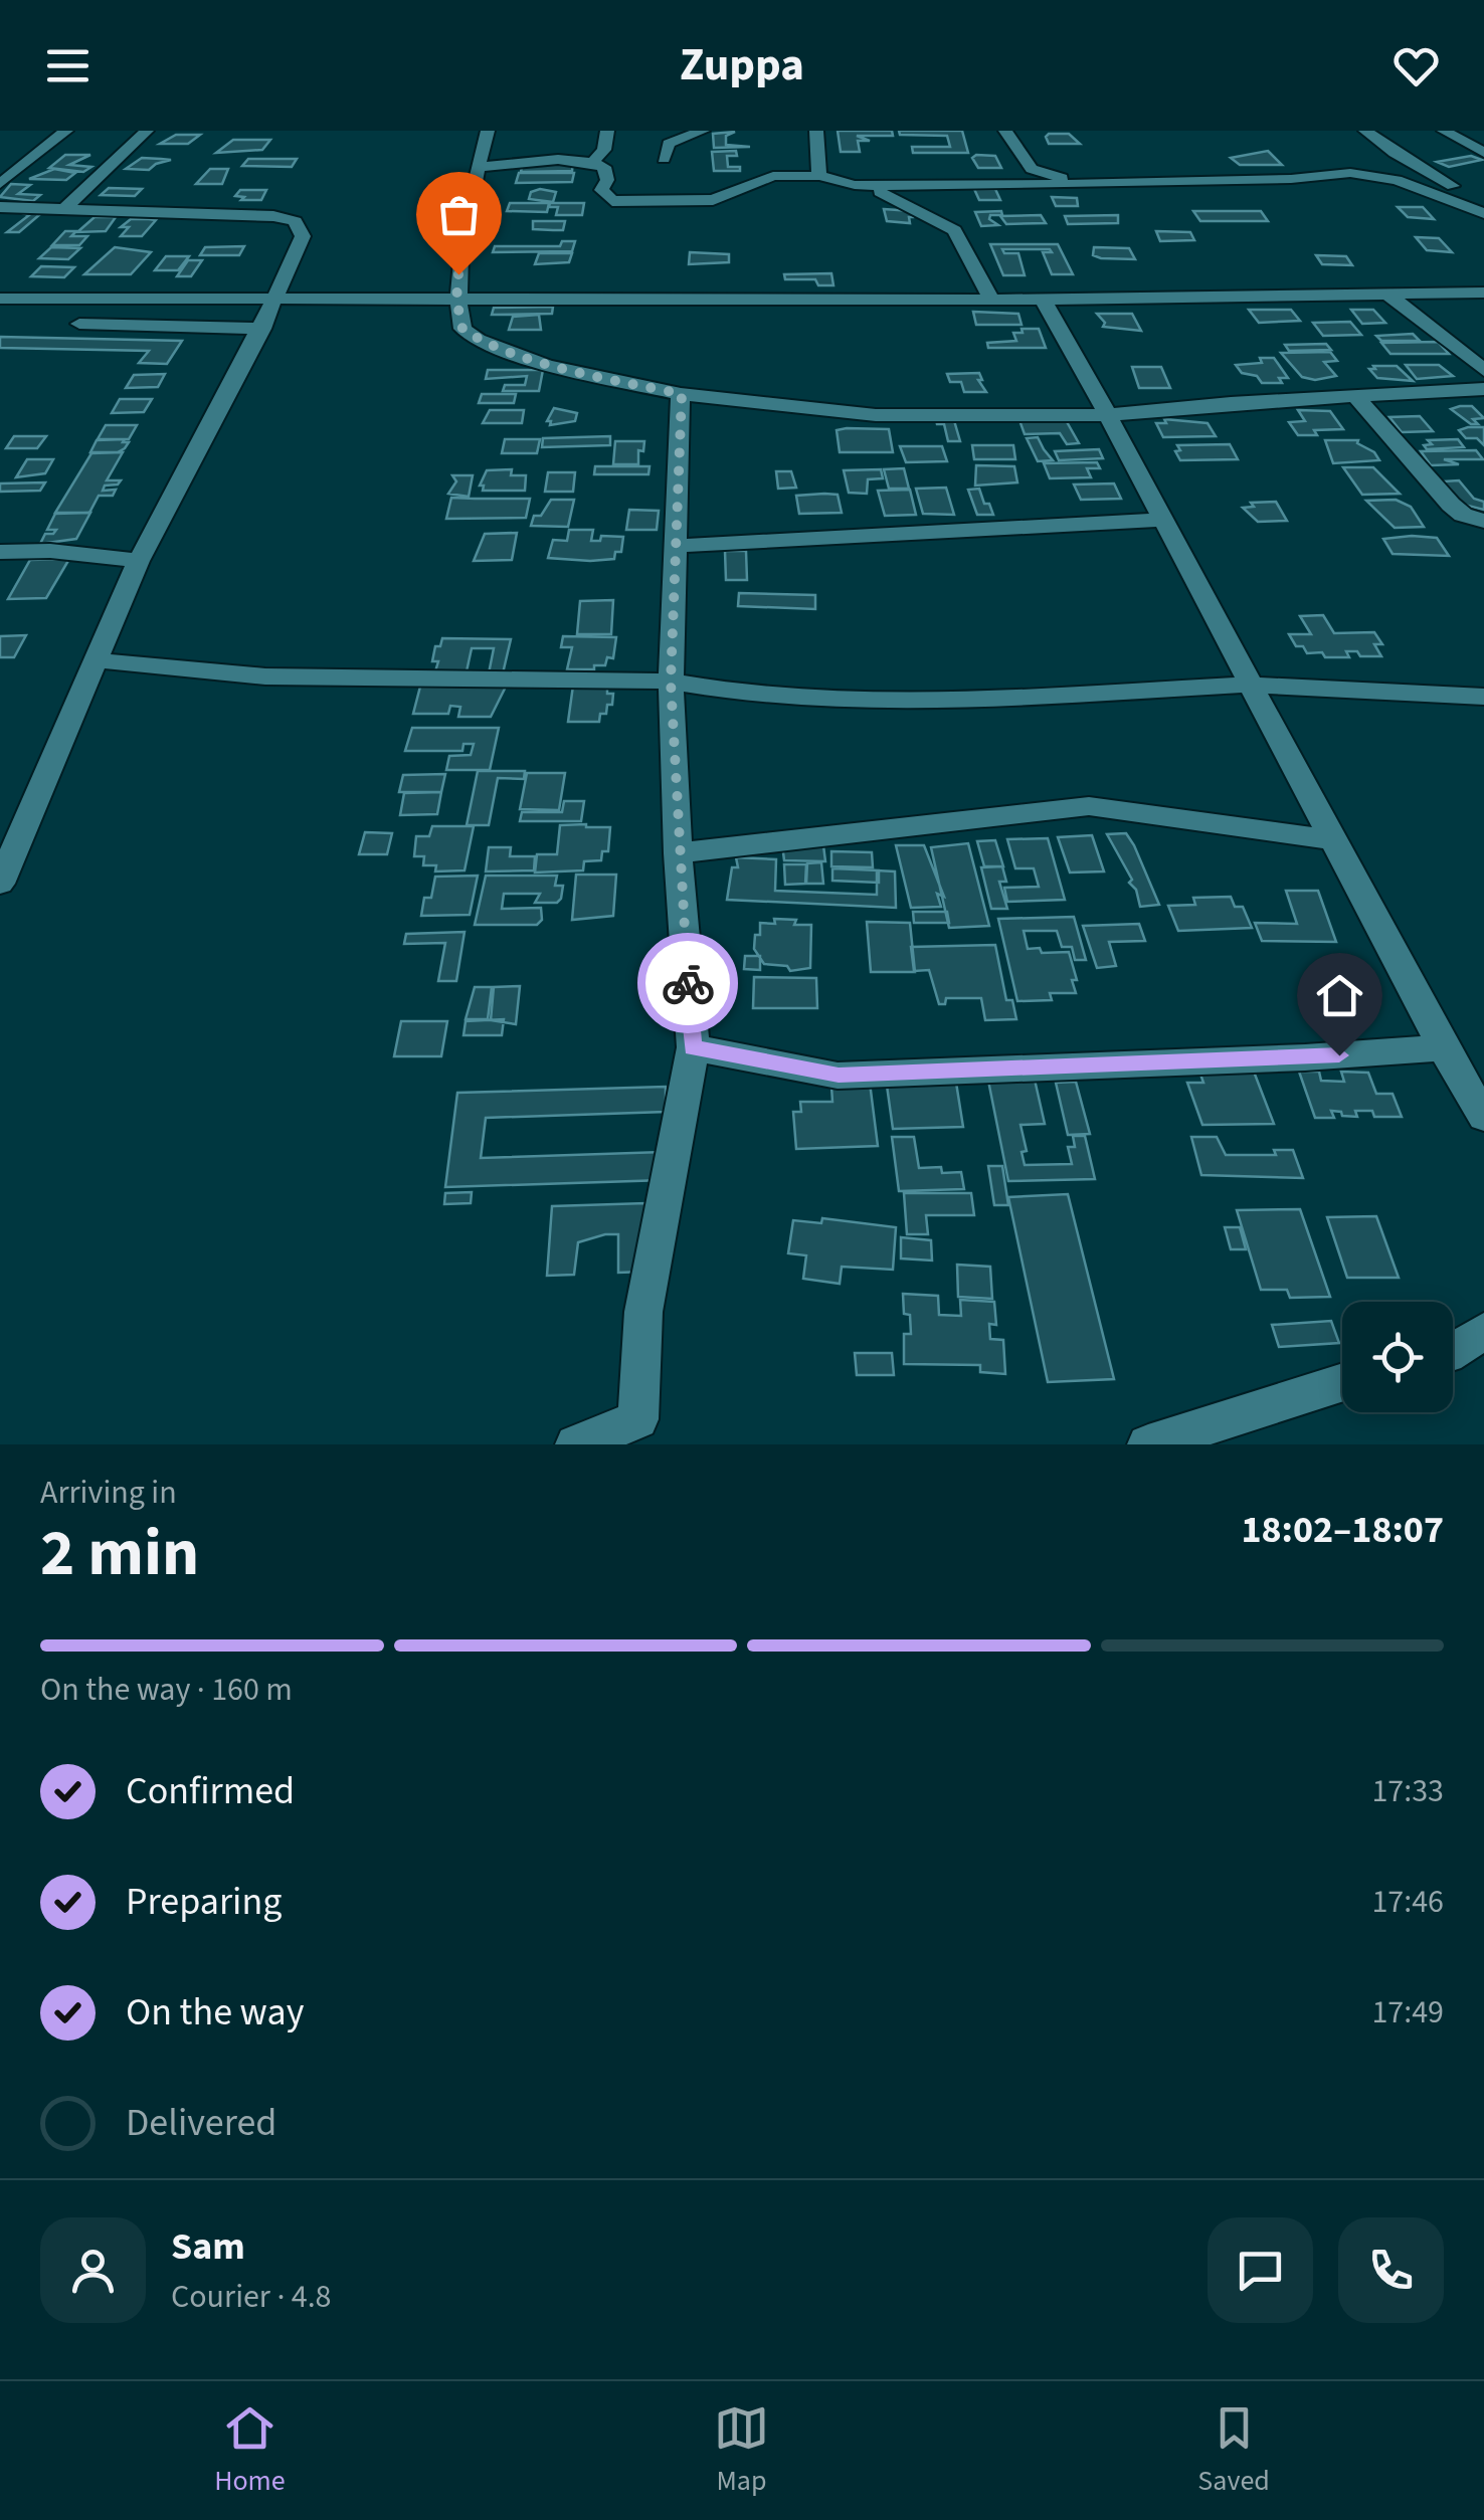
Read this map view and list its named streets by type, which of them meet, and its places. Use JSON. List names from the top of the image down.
{
  "page": {
    "header": "Zuppa",
    "heading": ["2 min", "Arriving in", "18:02–18:07"],
    "panel": ["Sam", "Courier · 4.8"],
    "bar": "On the way · 160 m",
    "list": [
      ["Confirmed", "17:33"],
      ["Preparing", "17:46"],
      ["On the way", "17:49"],
      "Delivered"
    ],
    "tabs": ["Home", "Map", "Saved"]
  }
}
